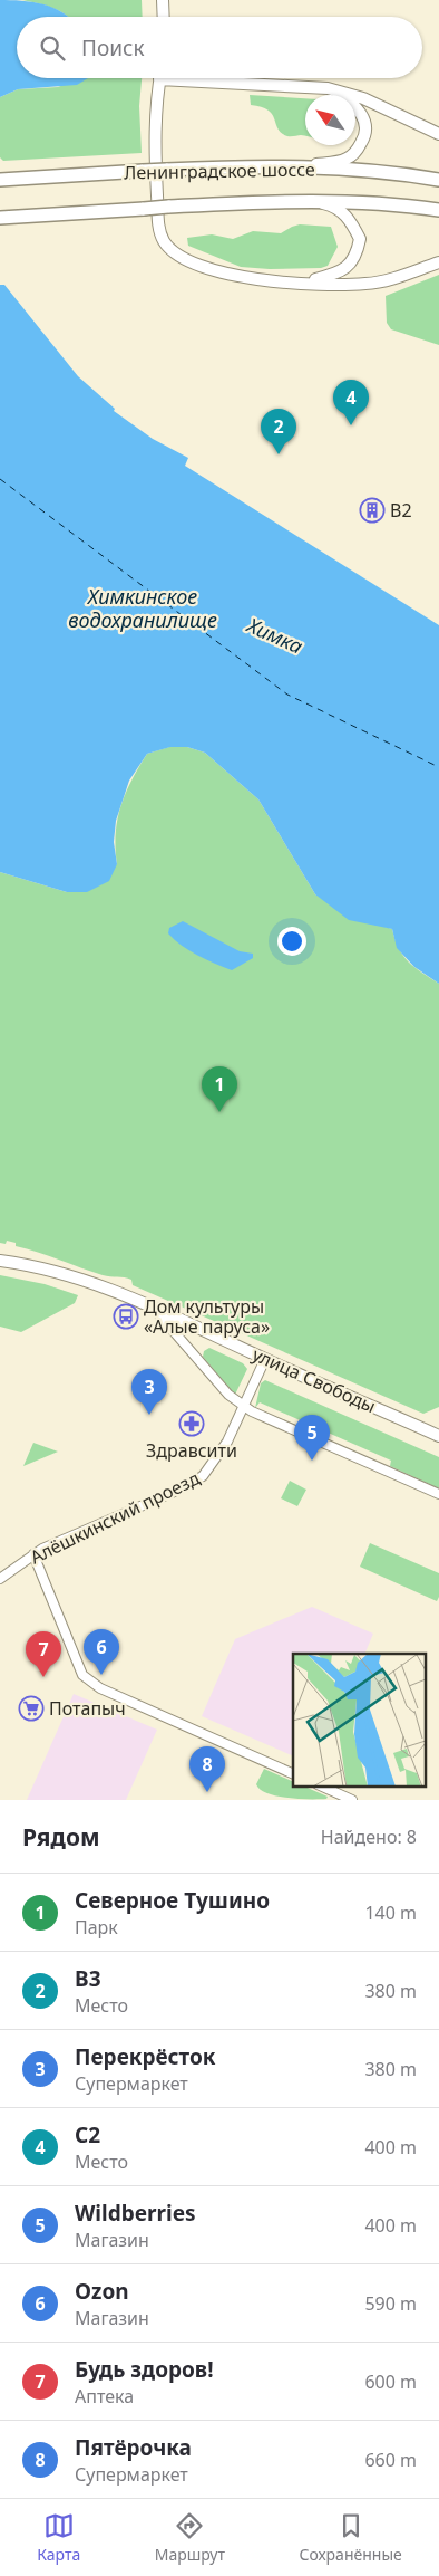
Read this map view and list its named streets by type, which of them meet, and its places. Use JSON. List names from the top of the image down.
{
  "streets": {
    "main road": ["Ленинградское шоссе"],
    "street": ["улица Свободы", "Алёшкинский проезд"]
  },
  "crossings": [
    ["улица Свободы", "Алёшкинский проезд"]
  ],
  "water": ["Химкинское водохранилище", "Химка"],
  "places": {
    "building": ["B2"],
    "bus stop": ["Дом культуры «Алые паруса»"],
    "pharmacy": ["Здравсити"],
    "supermarket": ["Потапыч"]
  },
  "north": "top left",
  "page": {
    "search": "Поиск",
    "pins": [
      "4",
      "2",
      "1",
      "3",
      "5",
      "6",
      "7",
      "8"
    ],
    "heading": ["Рядом", "Найдено: 8"],
    "list": [
      {
        "mark": "1",
        "name": "Северное Тушино",
        "note": "Парк",
        "value": "140 m"
      },
      {
        "mark": "2",
        "name": "B3",
        "note": "Место",
        "value": "380 m"
      },
      {
        "mark": "3",
        "name": "Перекрёсток",
        "note": "Супермаркет",
        "value": "380 m"
      },
      {
        "mark": "4",
        "name": "C2",
        "note": "Место",
        "value": "400 m"
      },
      {
        "mark": "5",
        "name": "Wildberries",
        "note": "Магазин",
        "value": "400 m"
      },
      {
        "mark": "6",
        "name": "Ozon",
        "note": "Магазин",
        "value": "590 m"
      },
      {
        "mark": "7",
        "name": "Будь здоров!",
        "note": "Аптека",
        "value": "600 m"
      },
      {
        "mark": "8",
        "name": "Пятёрочка",
        "note": "Супермаркет",
        "value": "660 m"
      }
    ],
    "nav": ["Карта", "Маршрут", "Сохранённые"]
  }
}
